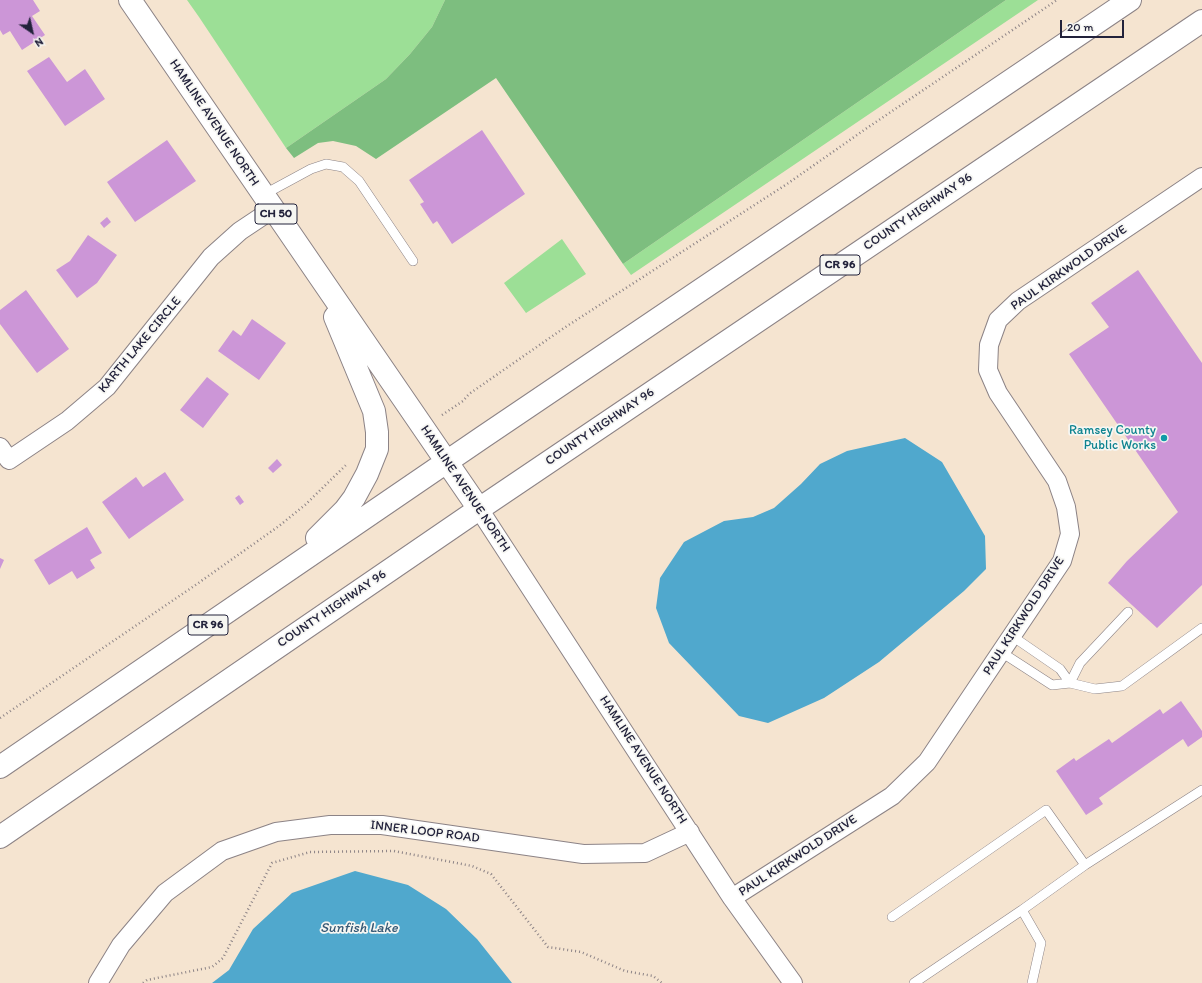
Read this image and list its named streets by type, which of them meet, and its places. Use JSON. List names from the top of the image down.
{
  "streets": {
    "main road": [
      "HAMLINE AVENUE NORTH",
      "COUNTY HIGHWAY 96",
      "CH 50",
      "CR 96"
    ],
    "street": ["PAUL KIRKWOLD DRIVE", "KARTH LAKE CIRCLE", "INNER LOOP ROAD"]
  },
  "crossings": [
    ["HAMLINE AVENUE NORTH", "COUNTY HIGHWAY 96"],
    ["HAMLINE AVENUE NORTH", "CR 96"],
    ["HAMLINE AVENUE NORTH", "PAUL KIRKWOLD DRIVE"],
    ["HAMLINE AVENUE NORTH", "KARTH LAKE CIRCLE"],
    ["HAMLINE AVENUE NORTH", "INNER LOOP ROAD"]
  ],
  "water": ["Sunfish Lake"],
  "places": ["Ramsey County Public Works"],
  "scale_bar": "20 m",
  "north": "bottom right"
}
